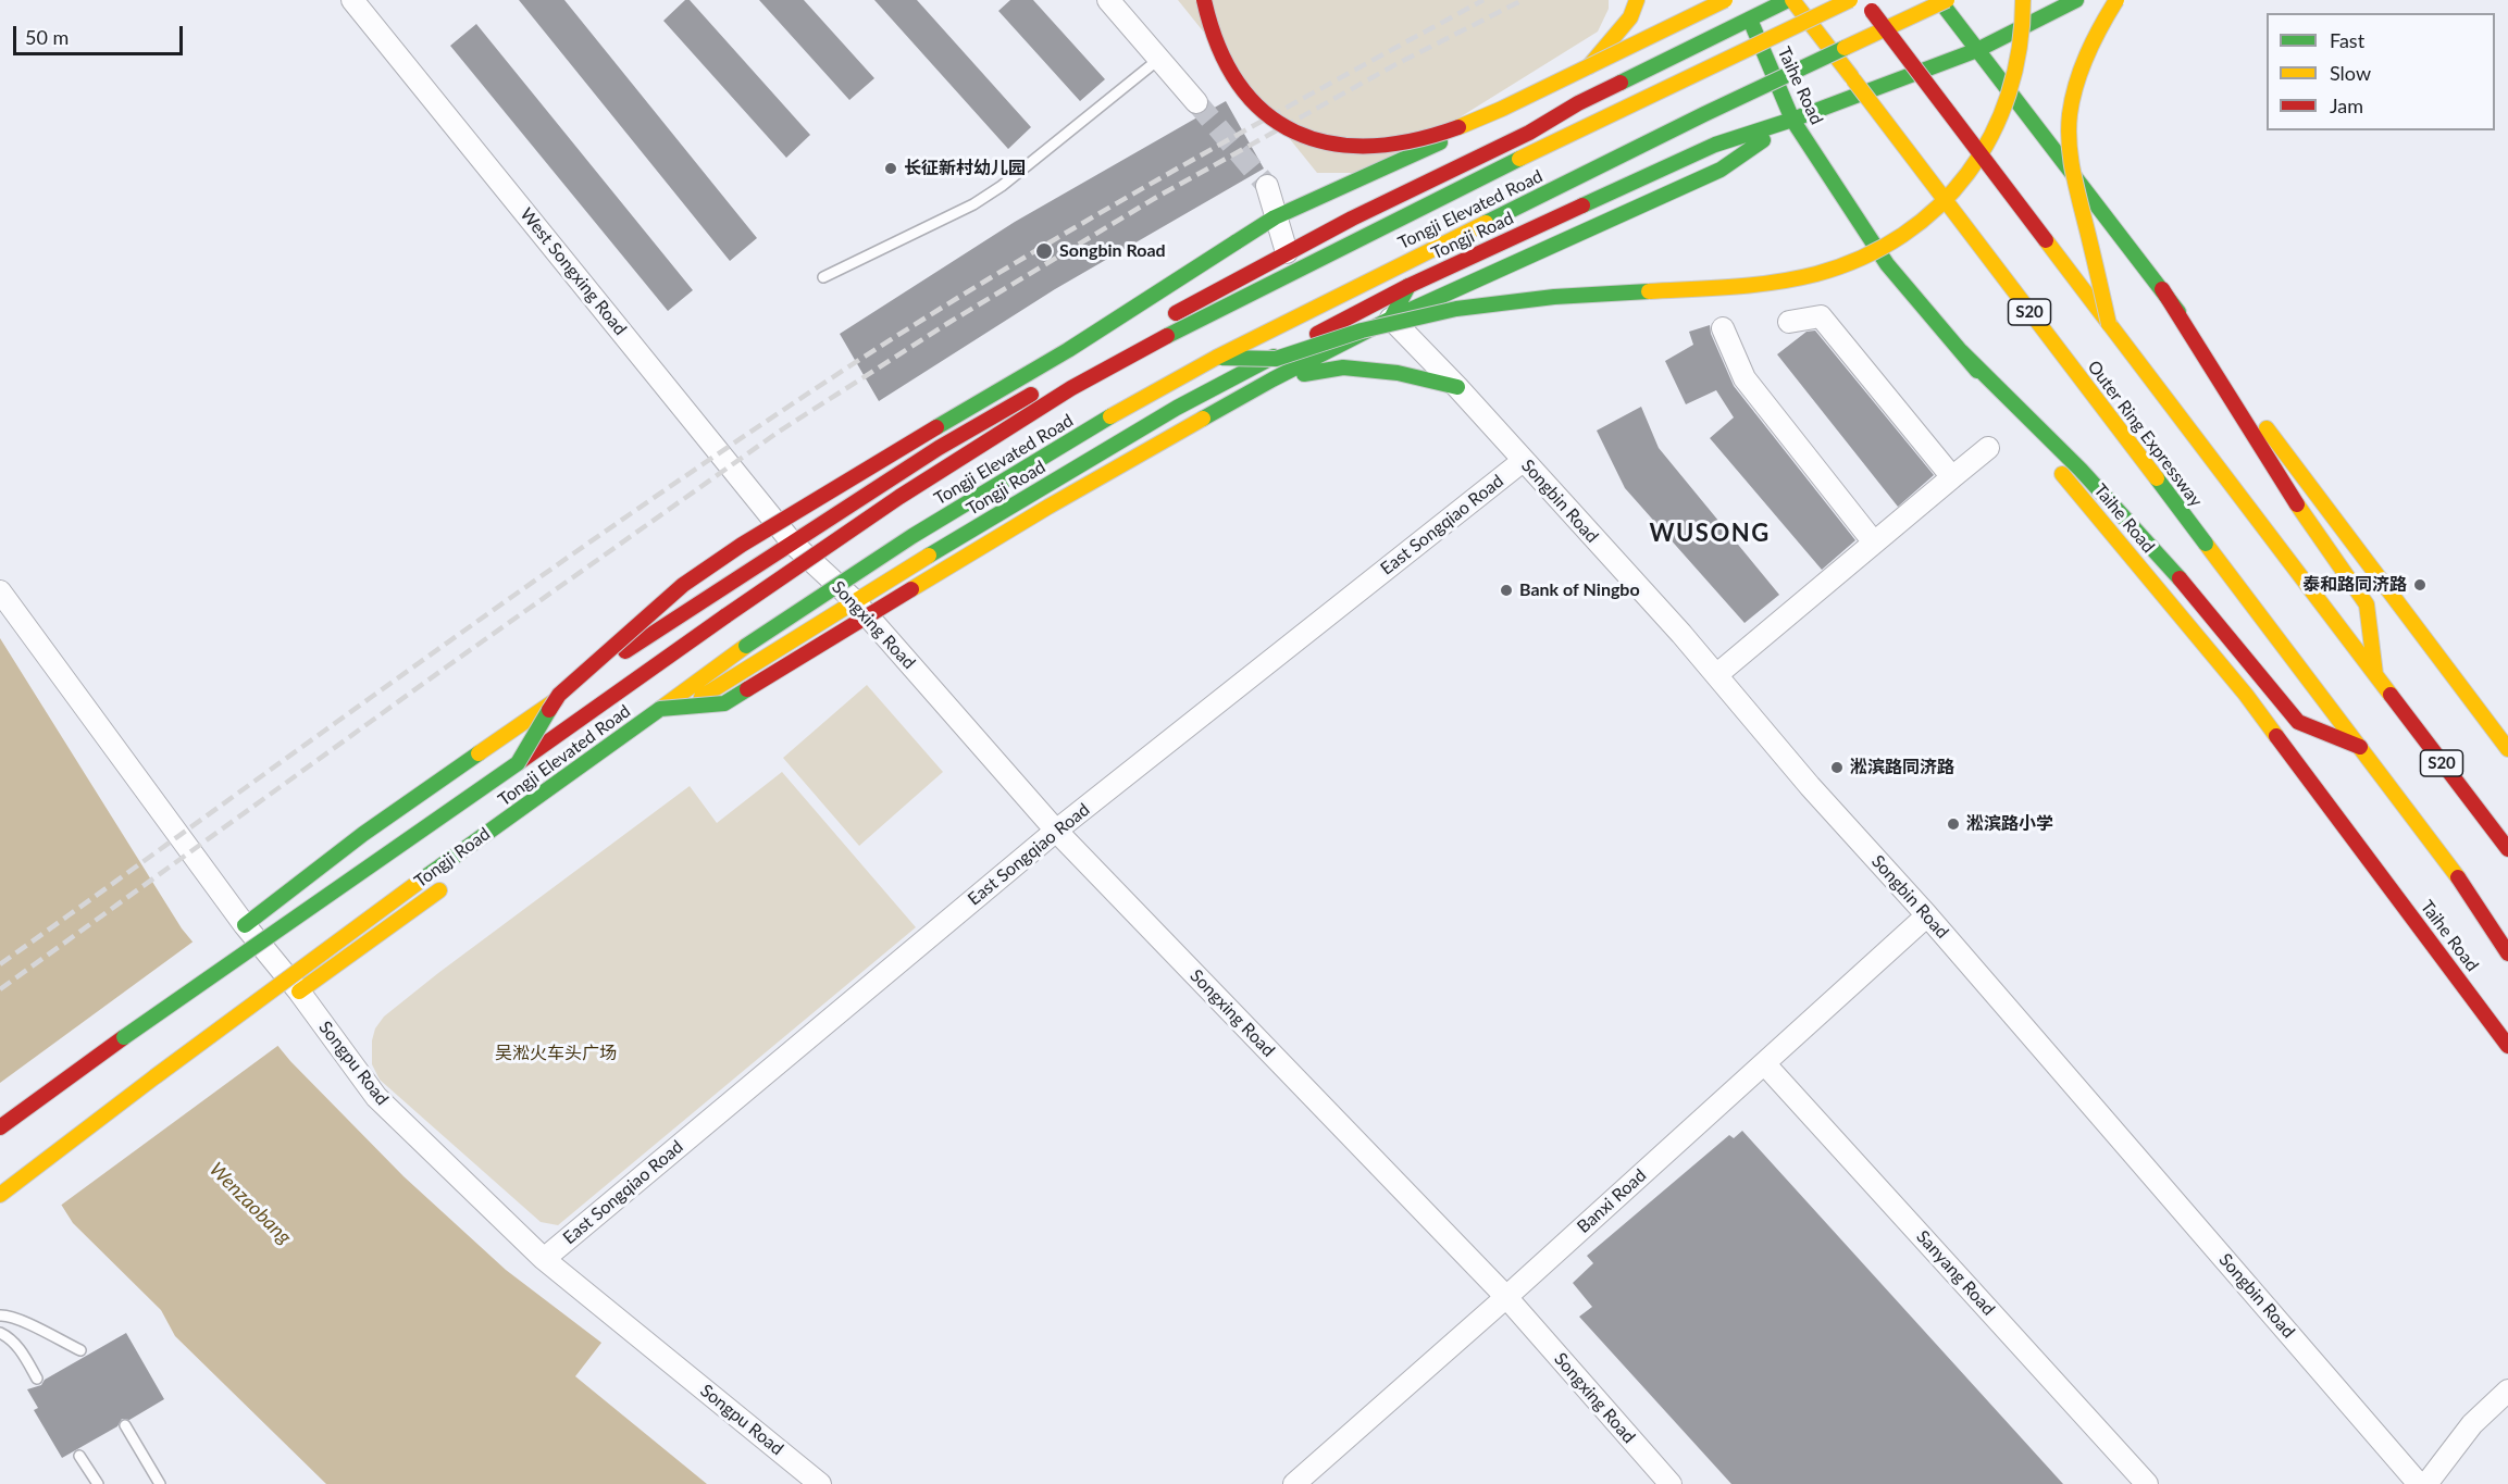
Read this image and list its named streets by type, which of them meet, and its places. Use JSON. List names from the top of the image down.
{
  "streets": {
    "main road": [
      "Taihe Road",
      "Tongji Elevated Road",
      "Tongji Road",
      "S20",
      "Outer Ring Expressway"
    ],
    "street": [
      "West Songxing Road",
      "Songbin Road",
      "East Songqiao Road",
      "Songxing Road",
      "Songpu Road",
      "Banxi Road",
      "Sanyang Road"
    ]
  },
  "crossings": [
    ["Taihe Road", "Tongji Road"],
    ["Tongji Elevated Road", "Tongji Road"],
    ["Tongji Road", "Songbin Road"],
    ["Tongji Road", "Songxing Road"],
    ["Tongji Road", "Songpu Road"],
    ["West Songxing Road", "Songxing Road"],
    ["Songbin Road", "East Songqiao Road"],
    ["Songbin Road", "Banxi Road"],
    ["East Songqiao Road", "Songxing Road"],
    ["East Songqiao Road", "Songpu Road"],
    ["Songxing Road", "Banxi Road"],
    ["Banxi Road", "Sanyang Road"]
  ],
  "districts": ["WUSONG"],
  "water": ["Wenzaobang"],
  "parks": ["吴淞火车头广场"],
  "places": [
    "长征新村幼儿园",
    "Songbin Road",
    "泰和路同济路",
    "Bank of Ningbo",
    "淞滨路同济路",
    "淞滨路小学"
  ],
  "legend": ["Fast", "Slow", "Jam"],
  "scale_bar": "50 m"
}
